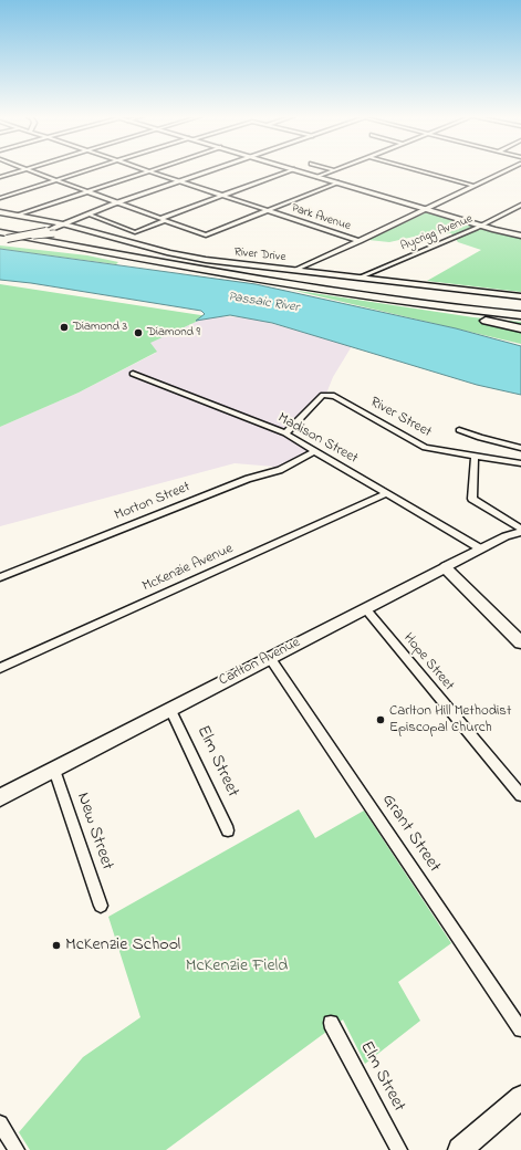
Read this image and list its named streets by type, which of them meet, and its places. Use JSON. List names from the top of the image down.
{
  "streets": {
    "main road": ["River Drive", "Carlton Avenue"],
    "street": [
      "Park Avenue",
      "Aycrigg Avenue",
      "River Street",
      "Madison Street",
      "Morton Street",
      "McKenzie Avenue",
      "Hope Street",
      "Elm Street",
      "New Street",
      "Grant Street"
    ]
  },
  "crossings": [
    ["Aycrigg Avenue", "River Drive"],
    ["River Street", "Madison Street"],
    ["Madison Street", "Morton Street"],
    ["Madison Street", "McKenzie Avenue"],
    ["Madison Street", "Carlton Avenue"],
    ["Carlton Avenue", "Hope Street"],
    ["Carlton Avenue", "Elm Street"],
    ["Carlton Avenue", "New Street"],
    ["Carlton Avenue", "Grant Street"]
  ],
  "water": ["Passaic River"],
  "parks": ["McKenzie Field"],
  "places": [
    "Diamond 3",
    "Diamond 9",
    "Carlton Hill Methodist Episcopal Church",
    "McKenzie School"
  ]
}
